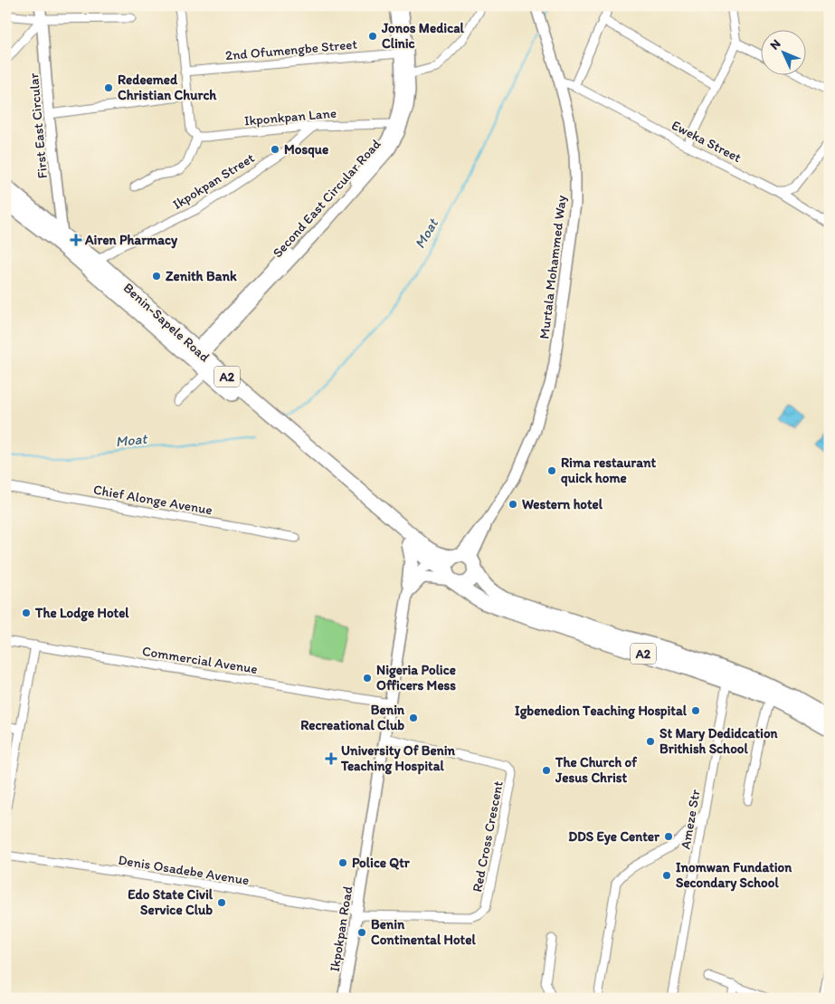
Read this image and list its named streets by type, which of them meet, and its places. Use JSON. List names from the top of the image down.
{
  "streets": {
    "highway": ["Benin-Sapele Road", "A2"],
    "street": [
      "2nd Ofumengbe Street",
      "Ikponkpan Lane",
      "First East Circular",
      "Eweka Street",
      "Ikpokpan Street",
      "Second East Circular Road",
      "Murtala Mohammed Way",
      "Chief Alonge Avenue",
      "Commercial Avenue",
      "Ameze Str",
      "Red Cross Crescent",
      "Denis Osadebe Avenue",
      "Ikpokpan Road"
    ]
  },
  "crossings": [
    ["2nd Ofumengbe Street", "Second East Circular Road"],
    ["Ikponkpan Lane", "Ikpokpan Street"],
    ["Ikponkpan Lane", "Second East Circular Road"],
    ["First East Circular", "Benin-Sapele Road"],
    ["Eweka Street", "Murtala Mohammed Way"],
    ["Ikpokpan Street", "Benin-Sapele Road"],
    ["Second East Circular Road", "Benin-Sapele Road"],
    ["Murtala Mohammed Way", "Benin-Sapele Road"],
    ["Murtala Mohammed Way", "A2"],
    ["Benin-Sapele Road", "A2"],
    ["A2", "Ameze Str"],
    ["Commercial Avenue", "Ikpokpan Road"],
    ["Red Cross Crescent", "Denis Osadebe Avenue"],
    ["Red Cross Crescent", "Ikpokpan Road"],
    ["Denis Osadebe Avenue", "Ikpokpan Road"]
  ],
  "water": ["Moat"],
  "places": {
    "other": [
      "Jonos Medical Clinic",
      "Redeemed Christian Church",
      "Mosque",
      "Zenith Bank",
      "Rima restaurant quick home",
      "Western hotel",
      "The Lodge Hotel",
      "Nigeria Police Officers Mess",
      "Igbenedion Teaching Hospital",
      "Benin Recreational Club",
      "St Mary Dedidcation Brithish School",
      "The Church of Jesus Christ",
      "DDS Eye Center",
      "Police Qtr",
      "Inomwan Fundation Secondary School",
      "Edo State Civil Service Club",
      "Benin Continental Hotel"
    ],
    "health": ["Airen Pharmacy", "University Of Benin Teaching Hospital"]
  },
  "north": "top left"
}
